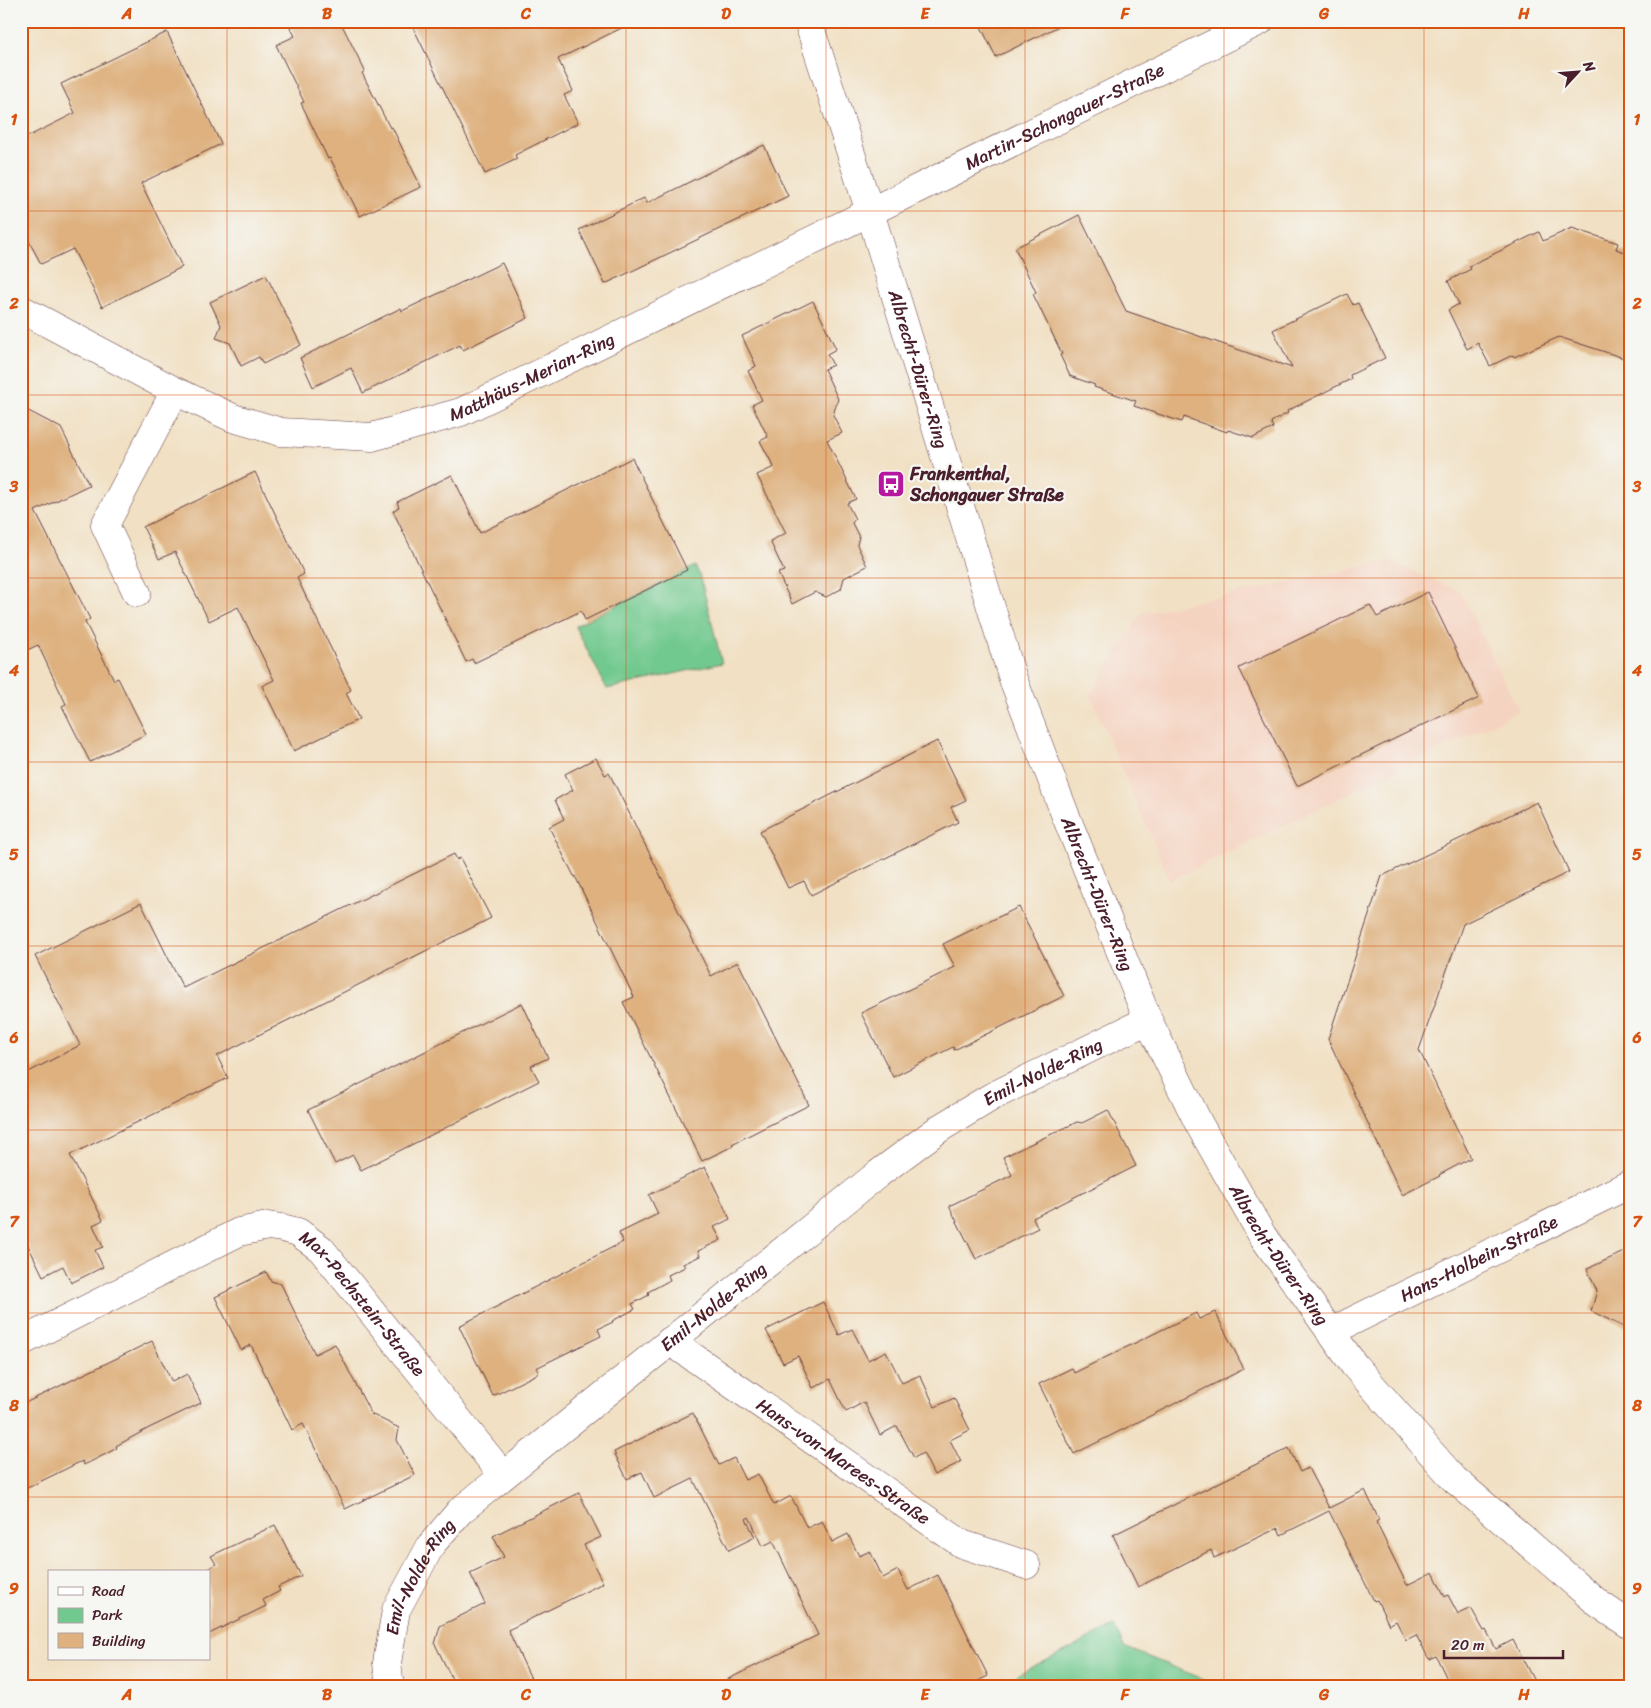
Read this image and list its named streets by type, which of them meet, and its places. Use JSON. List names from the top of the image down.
{
  "streets": {
    "street": [
      "Martin-Schongauer-Straße",
      "Albrecht-Dürer-Ring",
      "Matthäus-Merian-Ring",
      "Emil-Nolde-Ring",
      "Hans-Holbein-Straße",
      "Max-Pechstein-Straße",
      "Hans-von-Marees-Straße"
    ]
  },
  "crossings": [
    ["Martin-Schongauer-Straße", "Albrecht-Dürer-Ring"],
    ["Martin-Schongauer-Straße", "Matthäus-Merian-Ring"],
    ["Albrecht-Dürer-Ring", "Matthäus-Merian-Ring"],
    ["Albrecht-Dürer-Ring", "Emil-Nolde-Ring"],
    ["Albrecht-Dürer-Ring", "Hans-Holbein-Straße"],
    ["Emil-Nolde-Ring", "Max-Pechstein-Straße"],
    ["Emil-Nolde-Ring", "Hans-von-Marees-Straße"]
  ],
  "places": {
    "bus stop": ["Frankenthal, Schongauer Straße"]
  },
  "legend": ["Road", "Park", "Building"],
  "scale_bar": "20 m",
  "north": "top right",
  "grid": {
    "columns": [
      "A",
      "B",
      "C",
      "D",
      "E",
      "F",
      "G",
      "H"
    ],
    "rows": [
      "1",
      "2",
      "3",
      "4",
      "5",
      "6",
      "7",
      "8",
      "9"
    ]
  }
}
